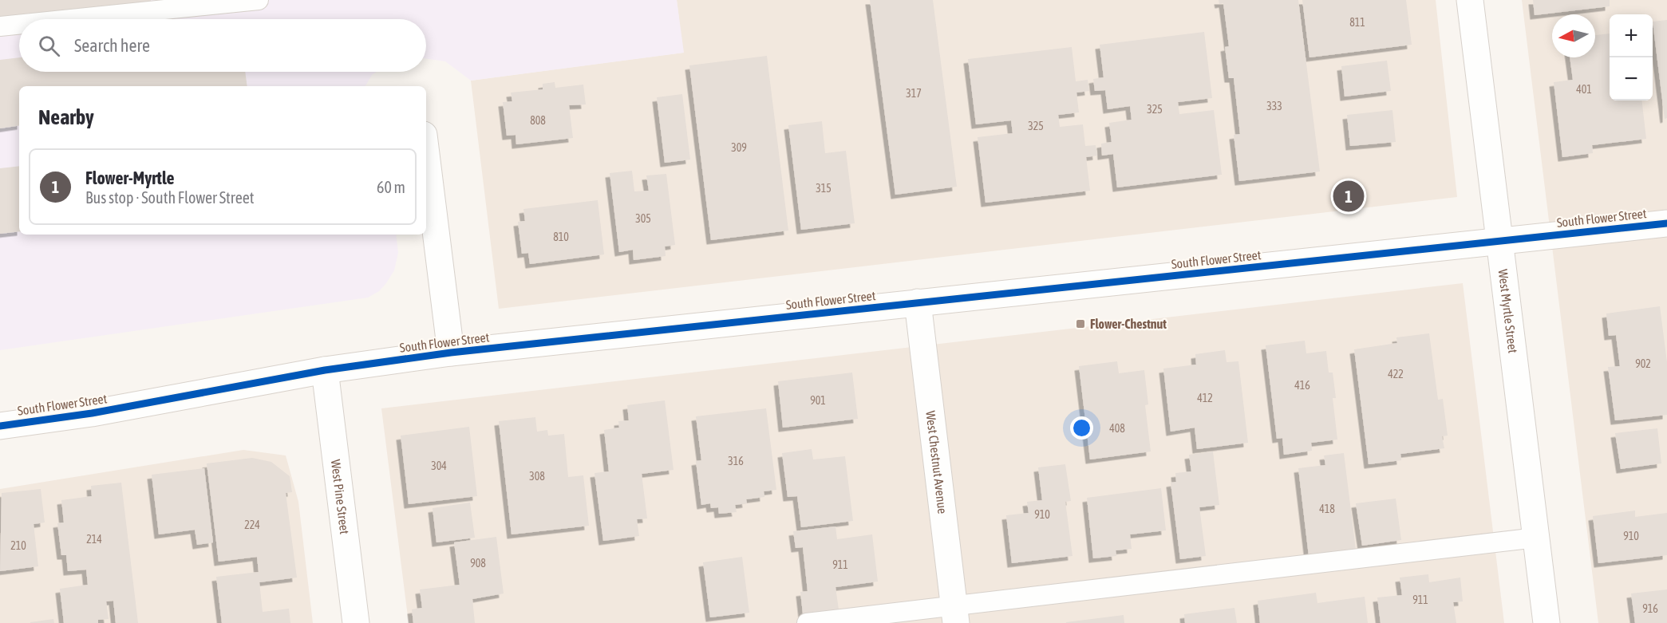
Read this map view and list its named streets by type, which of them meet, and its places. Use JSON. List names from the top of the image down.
{
  "streets": {
    "street": [
      "South Flower Street",
      "West Myrtle Street",
      "West Chestnut Avenue",
      "West Pine Street"
    ]
  },
  "crossings": [
    ["South Flower Street", "West Myrtle Street"],
    ["South Flower Street", "West Chestnut Avenue"],
    ["South Flower Street", "West Pine Street"]
  ],
  "places": {
    "transit": ["Flower-Chestnut"]
  },
  "house_numbers": [
    "811",
    "401",
    "317",
    "333",
    "325",
    "808",
    "325",
    "309",
    "315",
    "305",
    "810",
    "902",
    "422",
    "416",
    "412",
    "901",
    "408",
    "316",
    "304",
    "308",
    "418",
    "910",
    "224",
    "910",
    "214",
    "210",
    "908",
    "911",
    "911",
    "916"
  ],
  "north": "left",
  "page": {
    "map_buttons": ["+", "−"],
    "search": "Search here",
    "heading": "Nearby",
    "list": [
      {
        "mark": "1",
        "name": "Flower-Myrtle",
        "note": "Bus stop · South Flower Street",
        "value": "60 m"
      }
    ],
    "pins": "1"
  }
}
